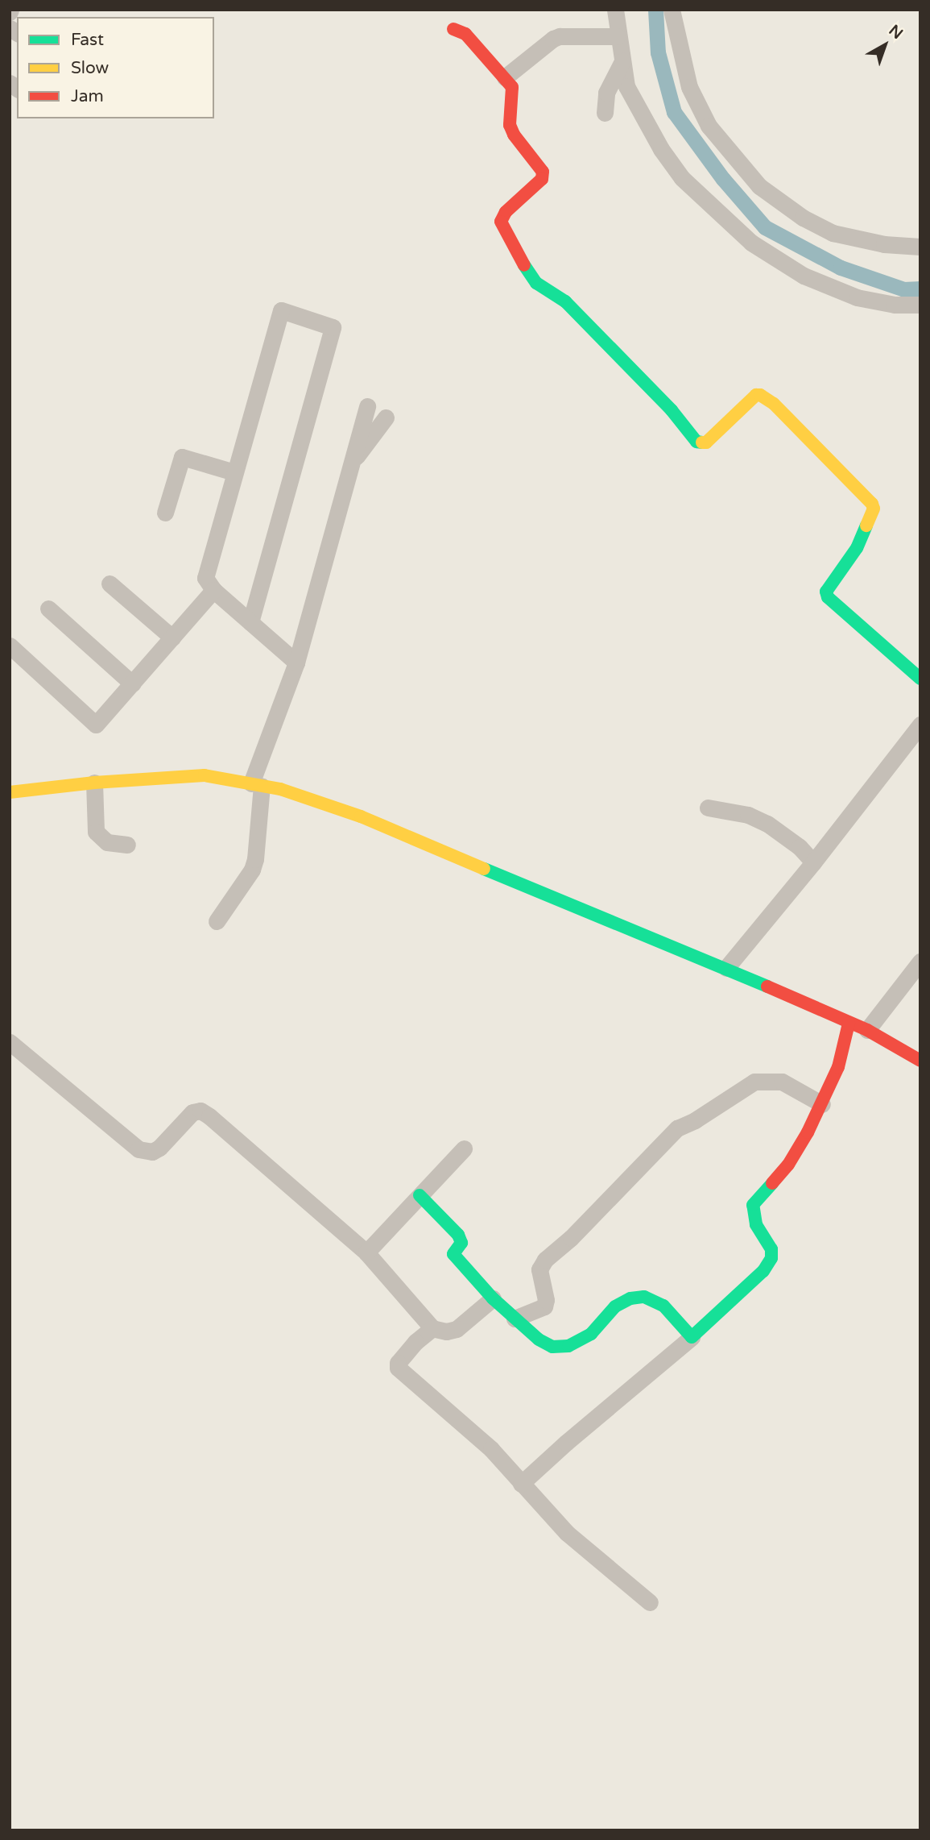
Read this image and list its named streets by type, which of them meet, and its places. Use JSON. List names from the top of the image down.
{
  "legend": ["Fast", "Slow", "Jam"],
  "north": "top right"
}
